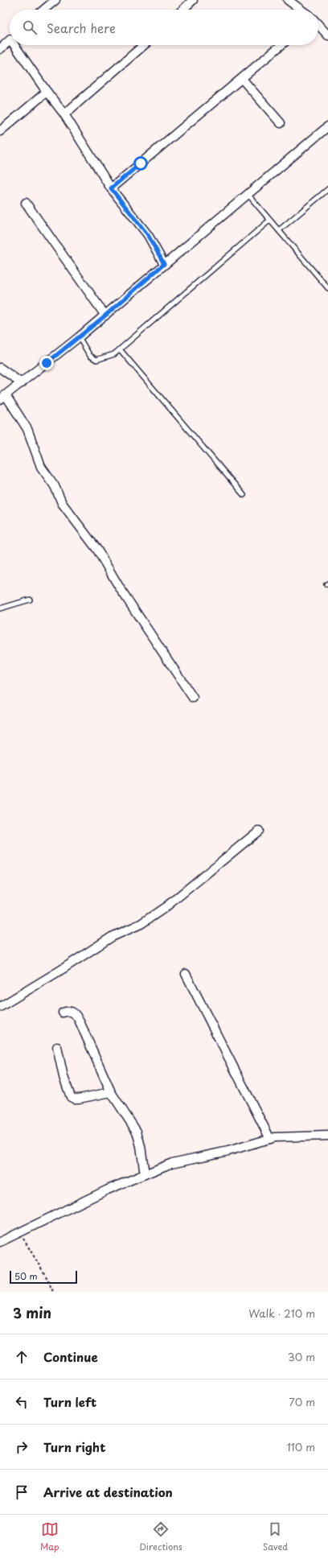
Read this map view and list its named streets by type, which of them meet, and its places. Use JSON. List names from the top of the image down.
{
  "scale_bar": "50 m",
  "page": {
    "search": "Search here",
    "scale": "50 m",
    "heading": ["3 min", "Walk · 210 m"],
    "list": [
      ["Continue", "30 m"],
      ["Turn left", "70 m"],
      ["Turn right", "110 m"],
      "Arrive at destination"
    ],
    "nav": ["Map", "Directions", "Saved"]
  }
}
